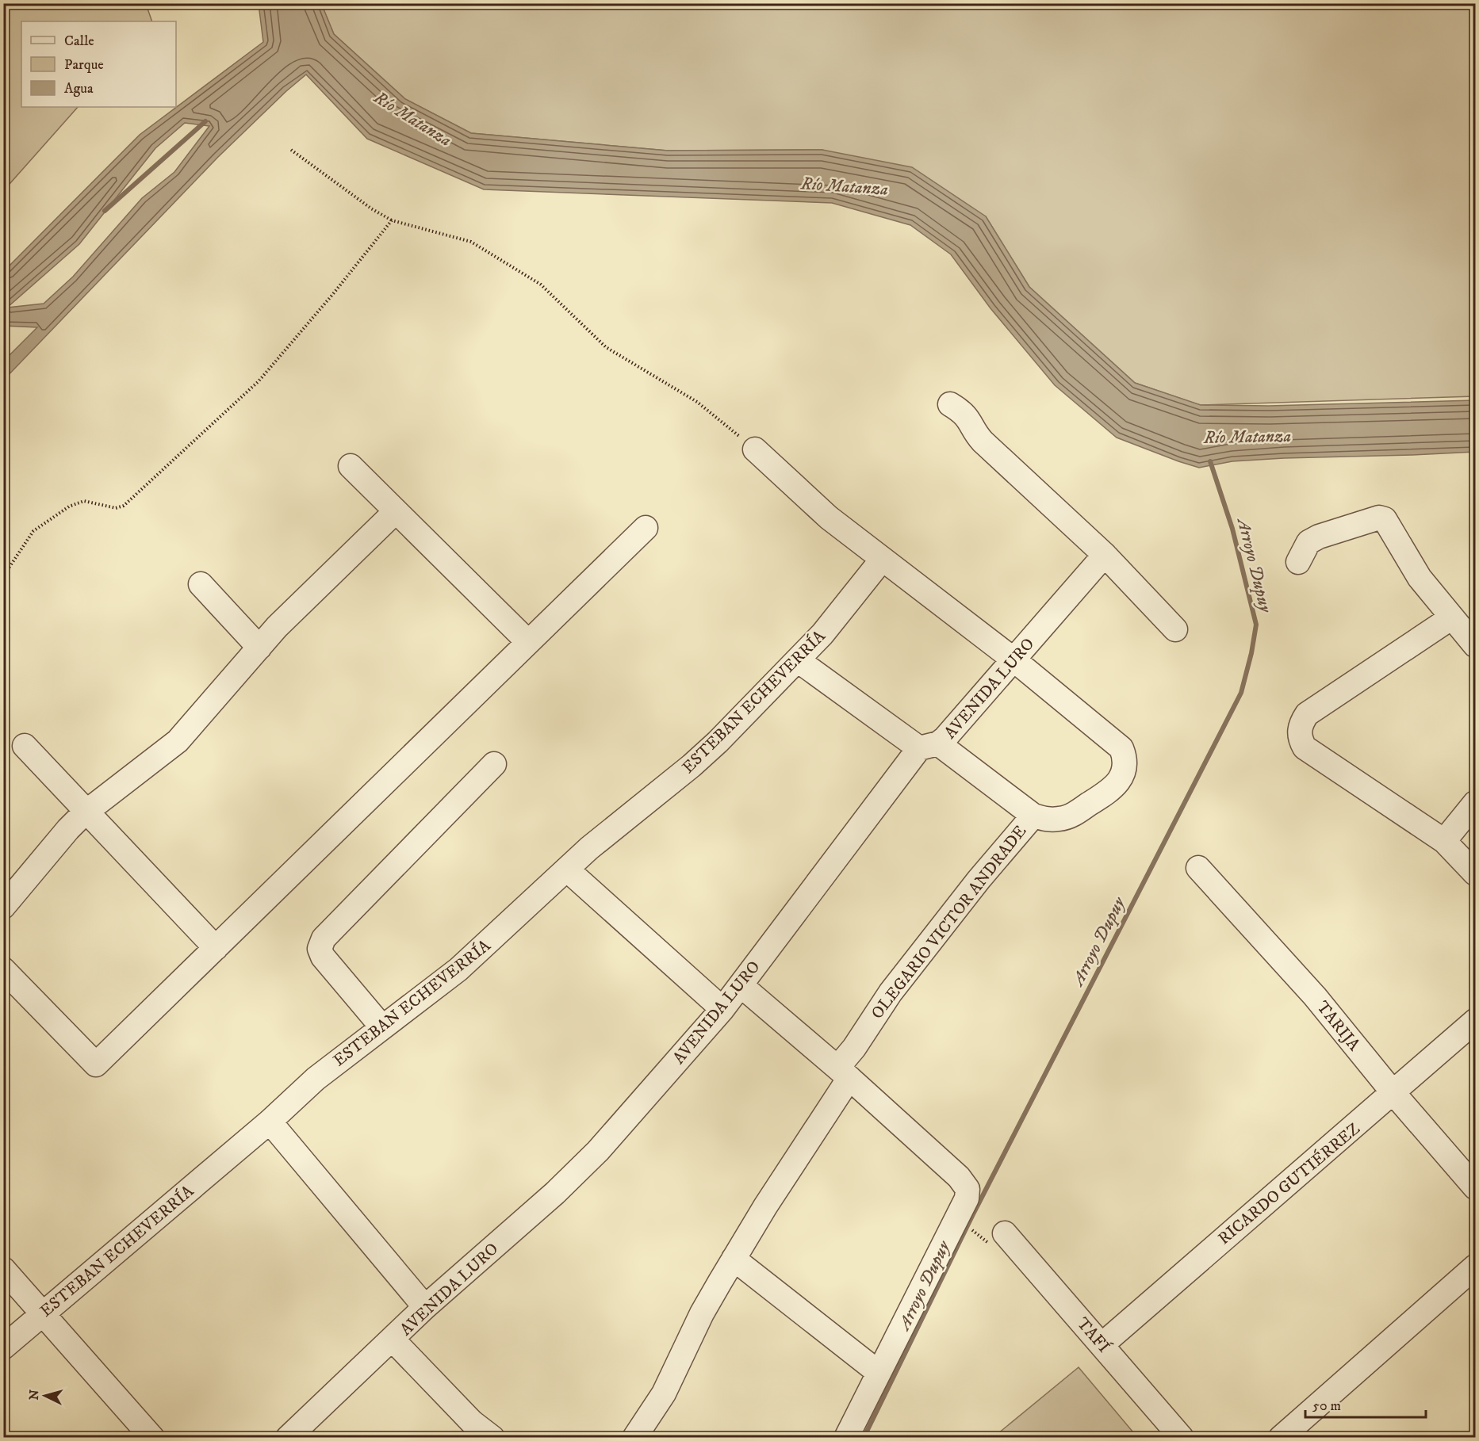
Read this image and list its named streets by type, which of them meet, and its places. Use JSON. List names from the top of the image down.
{
  "streets": {
    "street": [
      "AVENIDA LURO",
      "ESTEBAN ECHEVERRÍA",
      "OLEGARIO VICTOR ANDRADE",
      "TARIJA",
      "RICARDO GUTIÉRREZ",
      "TAFÍ"
    ]
  },
  "crossings": [
    ["AVENIDA LURO", "OLEGARIO VICTOR ANDRADE"],
    ["TARIJA", "RICARDO GUTIÉRREZ"],
    ["RICARDO GUTIÉRREZ", "TAFÍ"]
  ],
  "water": ["Río Matanza", "Arroyo Dupuy"],
  "legend": ["Calle", "Parque", "Agua"],
  "scale_bar": "50 m",
  "north": "left"
}
